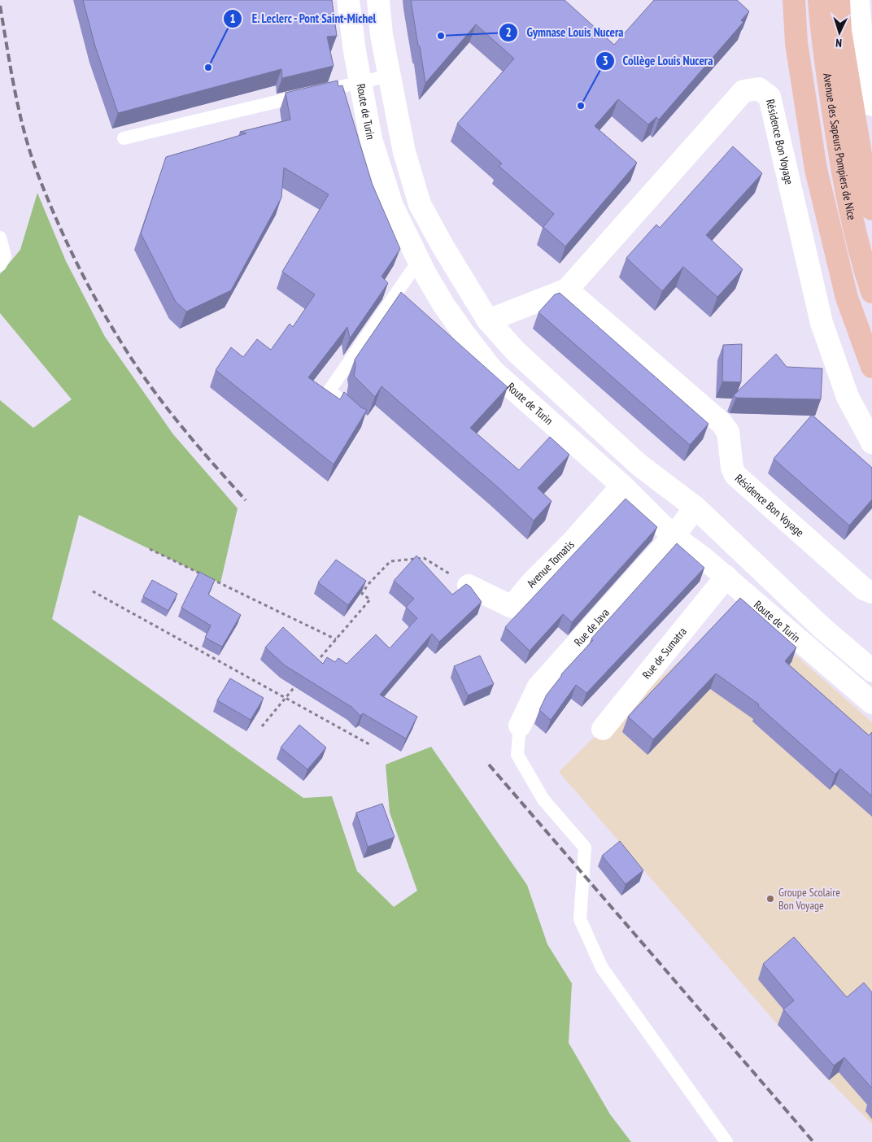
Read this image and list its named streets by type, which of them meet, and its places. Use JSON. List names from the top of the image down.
{
  "streets": {
    "main road": [
      "Route de Turin",
      "Résidence Bon Voyage",
      "Avenue des Sapeurs Pompiers de Nice",
      "Avenue Tomatis",
      "Rue de Java",
      "Rue de Sumatra"
    ]
  },
  "crossings": [
    ["Route de Turin", "Avenue Tomatis"],
    ["Route de Turin", "Rue de Java"],
    ["Route de Turin", "Rue de Sumatra"]
  ],
  "places": [
    "Gymnase Louis Nucera",
    "E. Leclerc - Pont Saint-Michel",
    "Collège Louis Nucera",
    "Groupe Scolaire Bon Voyage"
  ],
  "north": "bottom"
}
